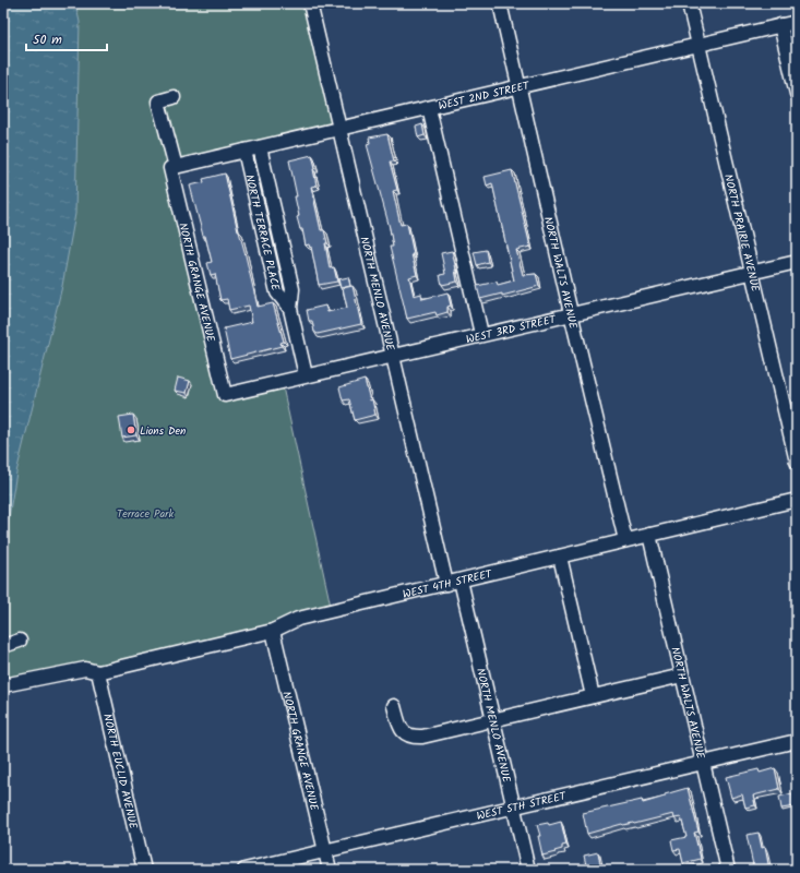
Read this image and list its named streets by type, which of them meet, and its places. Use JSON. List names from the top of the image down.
{
  "streets": {
    "street": [
      "WEST 2ND STREET",
      "NORTH TERRACE PLACE",
      "NORTH PRAIRIE AVENUE",
      "NORTH WALTS AVENUE",
      "NORTH GRANGE AVENUE",
      "NORTH MENLO AVENUE",
      "WEST 3RD STREET",
      "WEST 4TH STREET",
      "NORTH EUCLID AVENUE",
      "WEST 5TH STREET"
    ]
  },
  "crossings": [
    ["WEST 2ND STREET", "NORTH TERRACE PLACE"],
    ["WEST 2ND STREET", "NORTH PRAIRIE AVENUE"],
    ["WEST 2ND STREET", "NORTH WALTS AVENUE"],
    ["WEST 2ND STREET", "NORTH GRANGE AVENUE"],
    ["WEST 2ND STREET", "NORTH MENLO AVENUE"],
    ["NORTH TERRACE PLACE", "WEST 3RD STREET"],
    ["NORTH PRAIRIE AVENUE", "WEST 3RD STREET"],
    ["NORTH WALTS AVENUE", "WEST 3RD STREET"],
    ["NORTH WALTS AVENUE", "WEST 4TH STREET"],
    ["NORTH WALTS AVENUE", "WEST 5TH STREET"],
    ["NORTH GRANGE AVENUE", "WEST 3RD STREET"],
    ["NORTH GRANGE AVENUE", "WEST 4TH STREET"],
    ["NORTH GRANGE AVENUE", "WEST 5TH STREET"],
    ["NORTH MENLO AVENUE", "WEST 3RD STREET"],
    ["NORTH MENLO AVENUE", "WEST 4TH STREET"],
    ["NORTH MENLO AVENUE", "WEST 5TH STREET"],
    ["WEST 4TH STREET", "NORTH EUCLID AVENUE"]
  ],
  "parks": ["Terrace Park"],
  "places": ["Lions Den"],
  "scale_bar": "50 m"
}
